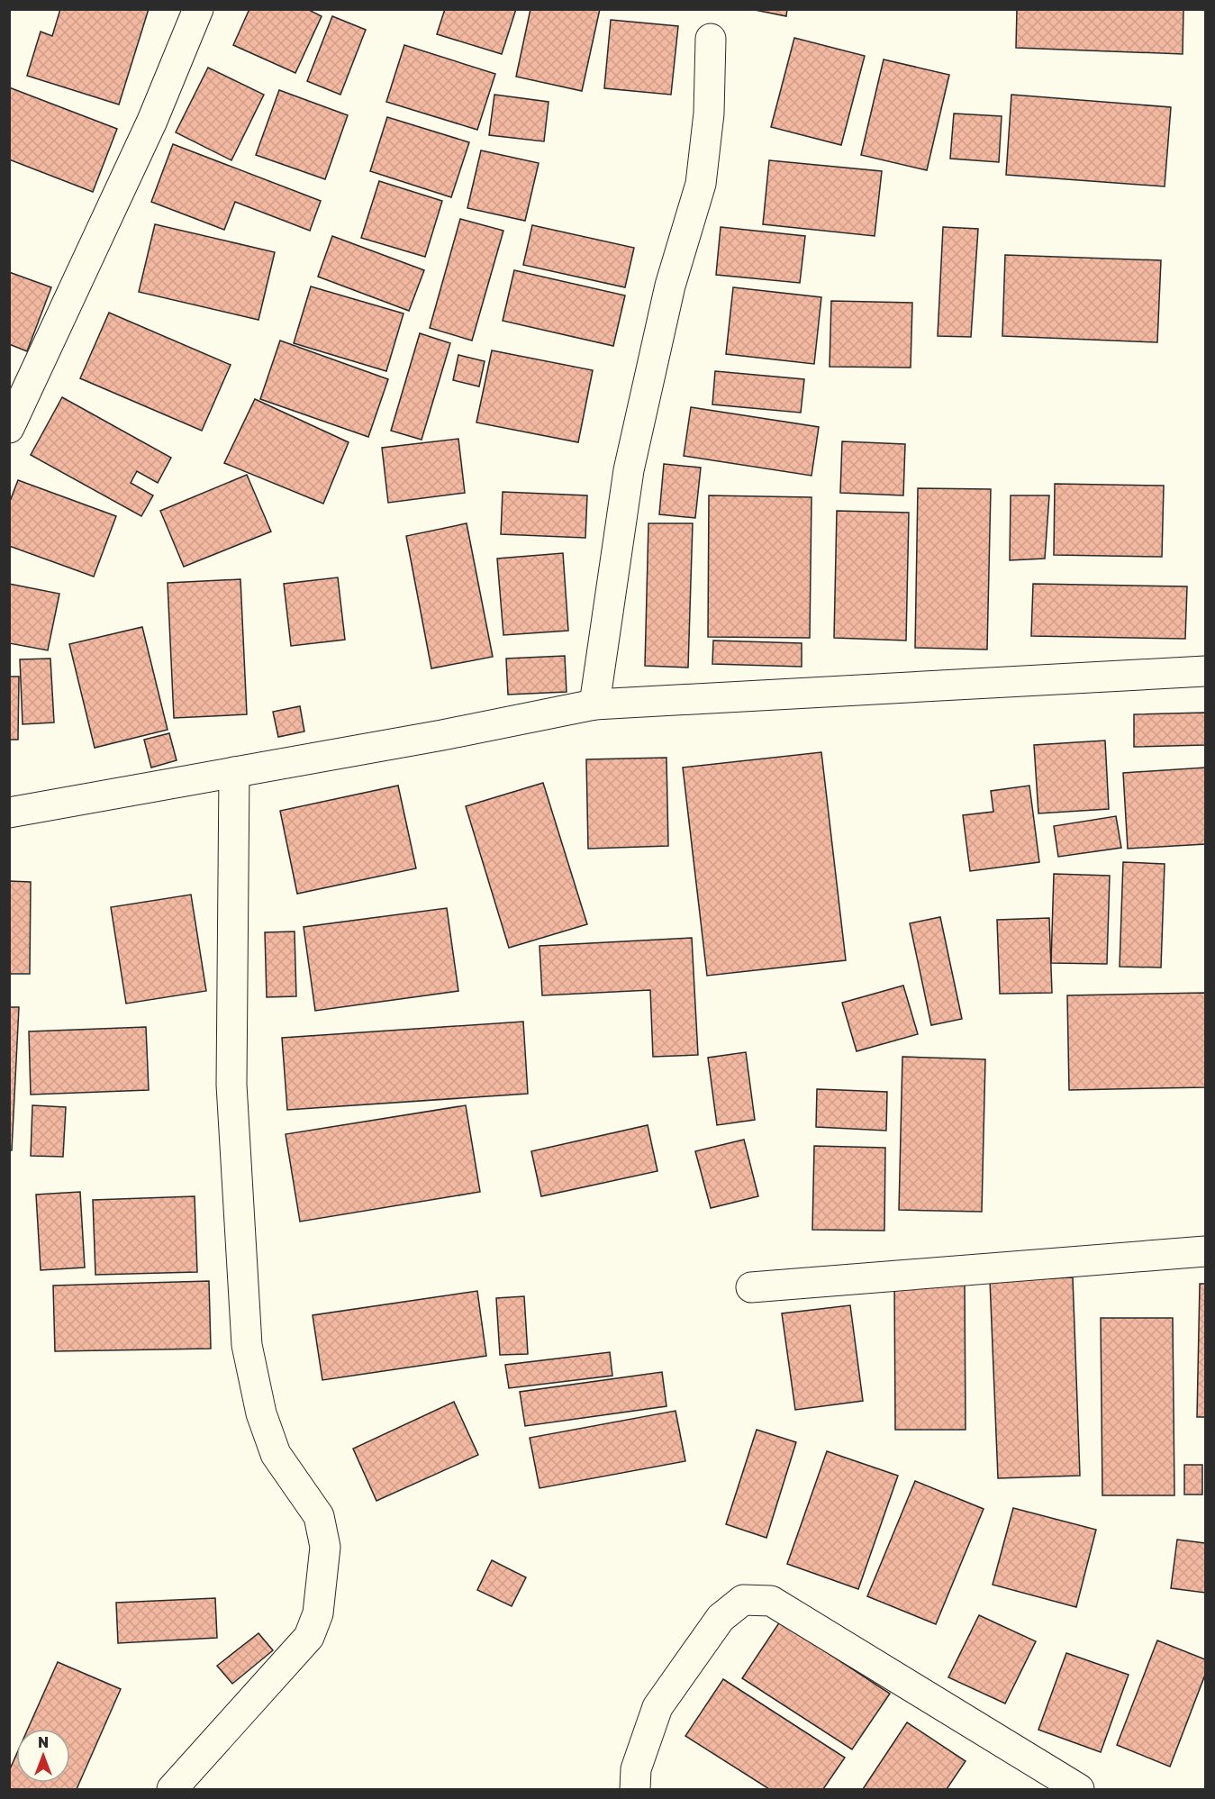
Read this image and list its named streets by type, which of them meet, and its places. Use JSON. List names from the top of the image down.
{
  "north": "top"
}
